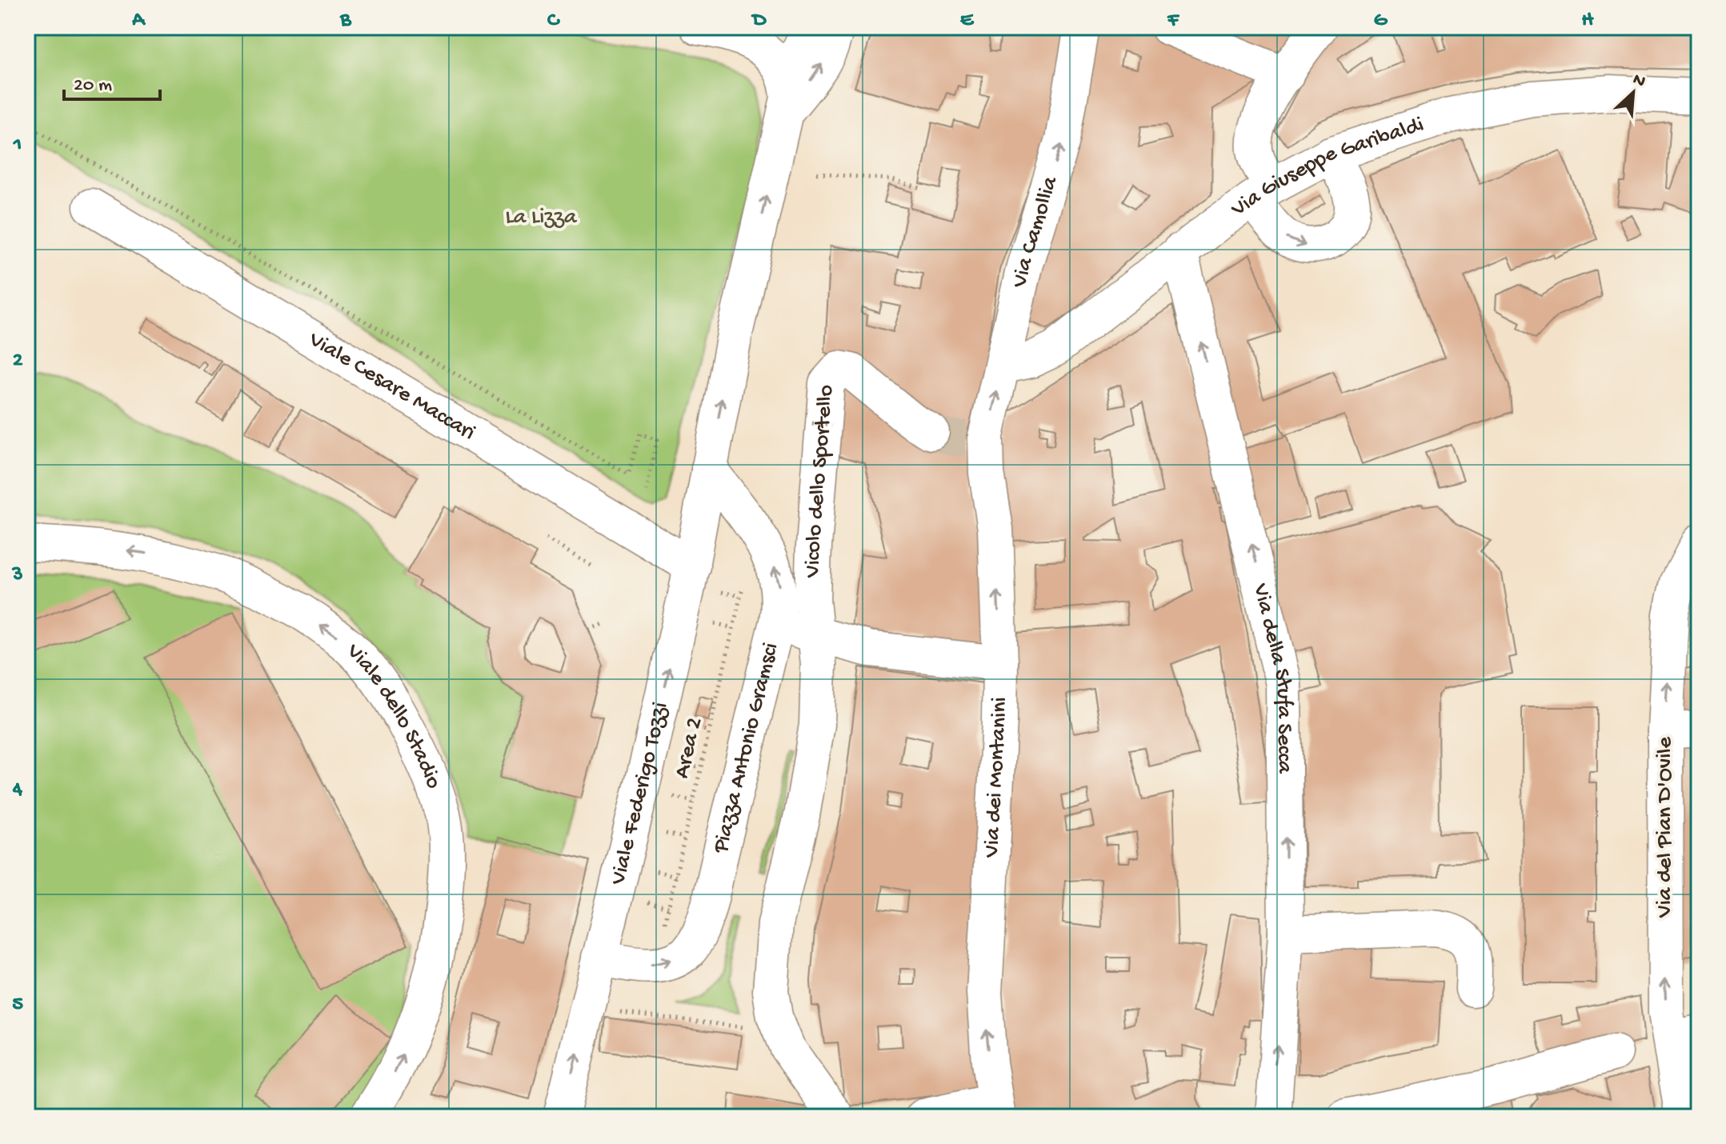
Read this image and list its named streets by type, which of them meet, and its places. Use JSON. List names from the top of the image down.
{
  "streets": {
    "street": [
      "Via Giuseppe Garibaldi",
      "Via Camollia",
      "Viale Cesare Maccari",
      "Vicolo dello Sportello",
      "Via della Stufa Secca",
      "Viale dello Stadio",
      "Piazza Antonio Gramsci",
      "Via dei Montanini",
      "Viale Federigo Tozzi",
      "Via del Pian D'Ovile"
    ],
    "path": ["Area 2"]
  },
  "crossings": [
    ["Via Giuseppe Garibaldi", "Via Camollia"],
    ["Via Giuseppe Garibaldi", "Via della Stufa Secca"],
    ["Via Camollia", "Via dei Montanini"],
    ["Viale Cesare Maccari", "Viale Federigo Tozzi"],
    ["Vicolo dello Sportello", "Piazza Antonio Gramsci"],
    ["Piazza Antonio Gramsci", "Viale Federigo Tozzi"]
  ],
  "one_way": [
    "Via della Stufa Secca",
    "Via dei Montanini",
    "Viale Federigo Tozzi",
    "Via del Pian D'Ovile"
  ],
  "parks": ["La Lizza"],
  "scale_bar": "20 m",
  "north": "top right",
  "grid": {
    "columns": [
      "A",
      "B",
      "C",
      "D",
      "E",
      "F",
      "G",
      "H"
    ],
    "rows": [
      "1",
      "2",
      "3",
      "4",
      "5"
    ]
  }
}
